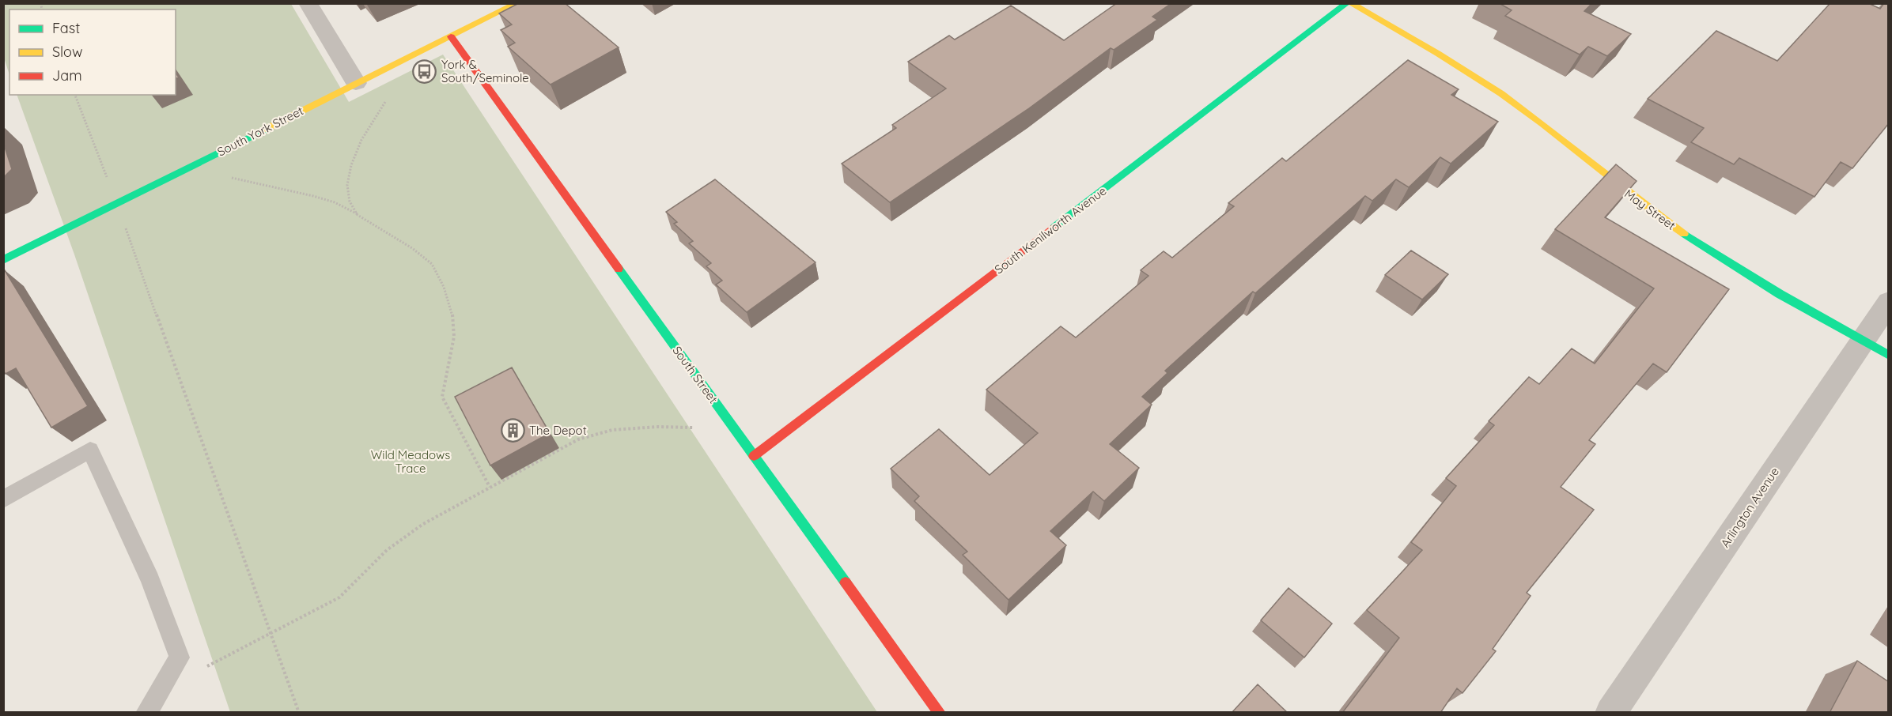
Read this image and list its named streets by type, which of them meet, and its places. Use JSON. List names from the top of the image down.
{
  "streets": {
    "street": [
      "South York Street",
      "May Street",
      "South Kenilworth Avenue",
      "South Street",
      "Arlington Avenue"
    ]
  },
  "crossings": [
    ["South York Street", "South Street"],
    ["May Street", "South Kenilworth Avenue"],
    ["May Street", "Arlington Avenue"],
    ["South Kenilworth Avenue", "South Street"]
  ],
  "parks": ["Wild Meadows Trace"],
  "places": {
    "bus stop": ["York & South/Seminole"],
    "building": ["The Depot"]
  },
  "legend": ["Fast", "Slow", "Jam"]
}
